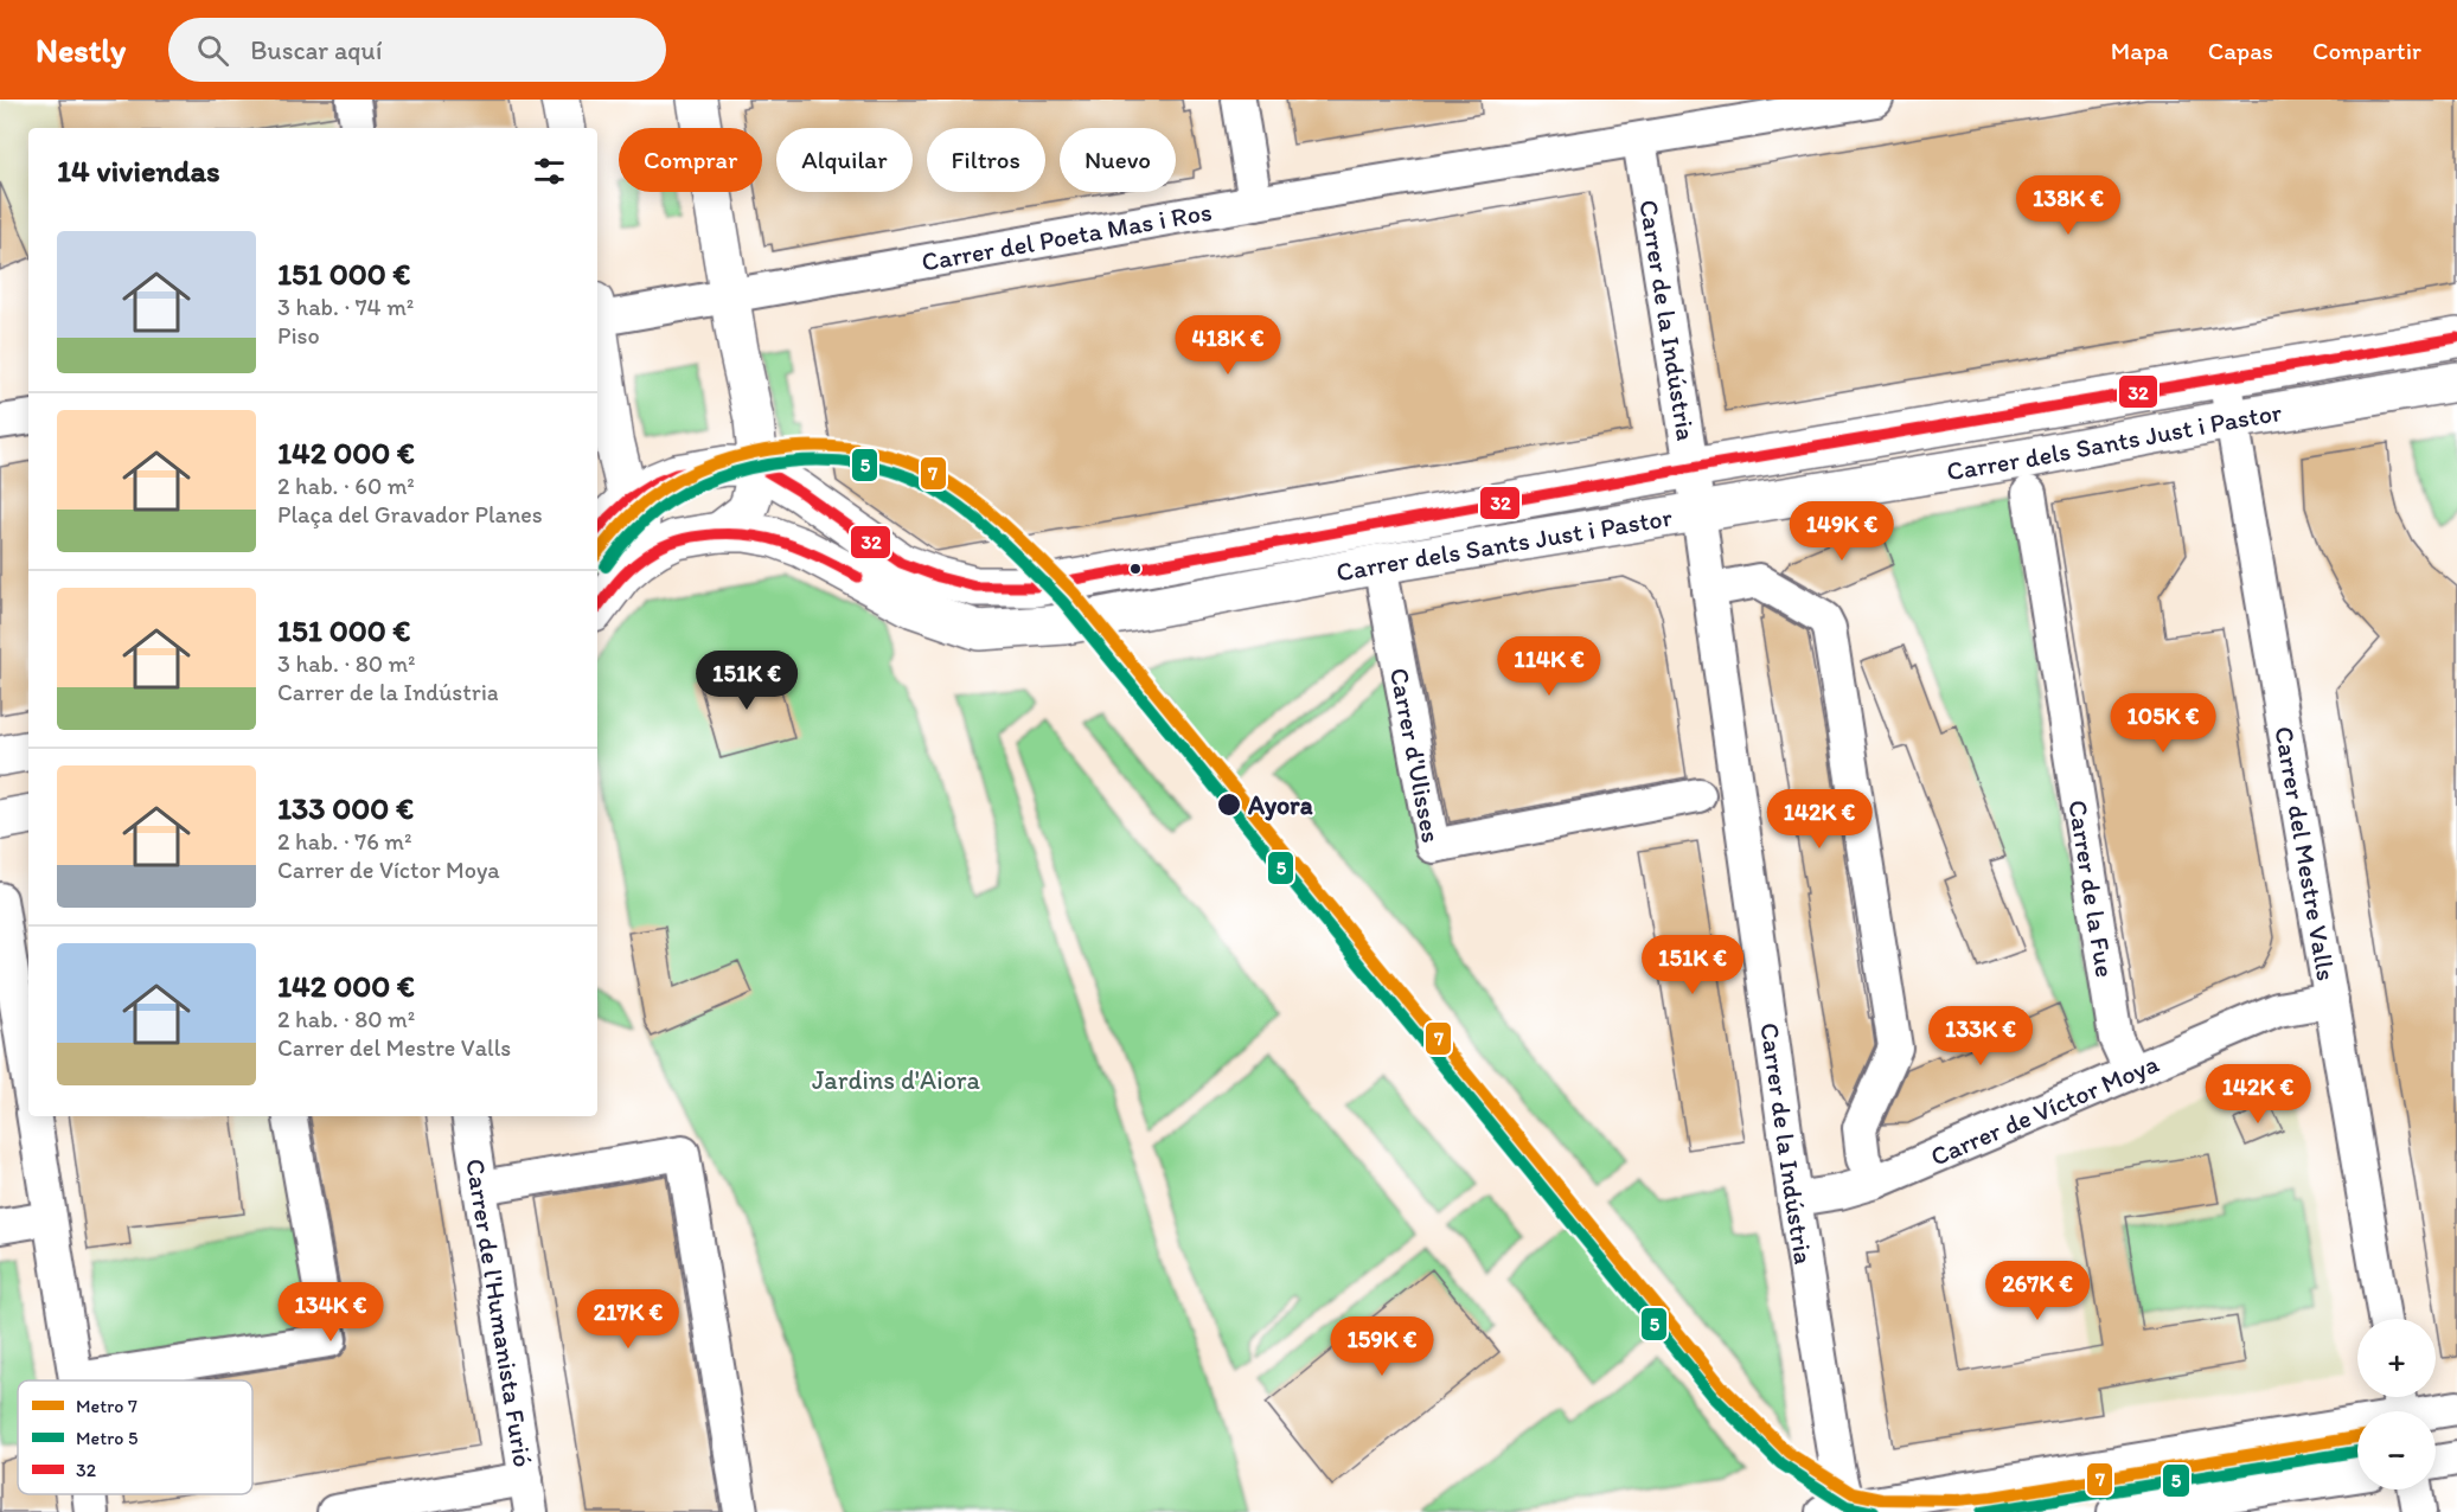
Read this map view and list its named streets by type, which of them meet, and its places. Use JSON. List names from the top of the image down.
{
  "streets": {
    "street": [
      "Carrer del Poeta Mas i Ros",
      "Carrer de la Indústria",
      "Carrer dels Sants Just i Pastor",
      "Carrer d'Ulisses",
      "Carrer del Mestre Valls",
      "Carrer de la Fue",
      "Carrer de Víctor Moya",
      "Carrer de l'Humanista Furió"
    ]
  },
  "crossings": [
    ["Carrer del Poeta Mas i Ros", "Carrer de la Indústria"],
    ["Carrer de la Indústria", "Carrer dels Sants Just i Pastor"],
    ["Carrer de la Indústria", "Carrer de Víctor Moya"],
    ["Carrer dels Sants Just i Pastor", "Carrer d'Ulisses"],
    ["Carrer dels Sants Just i Pastor", "Carrer del Mestre Valls"],
    ["Carrer del Mestre Valls", "Carrer de Víctor Moya"],
    ["Carrer de la Fue", "Carrer de Víctor Moya"]
  ],
  "parks": ["Jardins d'Aiora"],
  "places": ["Ayora"],
  "lines": ["transit line 32", "metro line 7", "metro line 5"],
  "legend": ["Metro 7", "Metro 5", "32"],
  "page": {
    "header": "Nestly",
    "search": "Buscar aquí",
    "nav": ["Mapa", "Capas", "Compartir"],
    "chip": [
      "Comprar",
      "Alquilar",
      "Filtros",
      "Nuevo"
    ],
    "heading": "14 viviendas",
    "price": [
      "138K €",
      "418K €",
      "149K €",
      "114K €",
      "151K €",
      "105K €",
      "142K €",
      "151K €",
      "133K €",
      "142K €",
      "267K €",
      "134K €",
      "217K €",
      "159K €"
    ],
    "list": [
      {
        "name": "151 000 €",
        "note": "3 hab. · 74 m² · Piso"
      },
      {
        "name": "142 000 €",
        "note": "2 hab. · 60 m² · Plaça del Gravador Planes"
      },
      {
        "name": "151 000 €",
        "note": "3 hab. · 80 m² · Carrer de la Indústria"
      },
      {
        "name": "133 000 €",
        "note": "2 hab. · 76 m² · Carrer de Víctor Moya"
      },
      {
        "name": "142 000 €",
        "note": "2 hab. · 80 m² · Carrer del Mestre Valls"
      }
    ],
    "map_buttons": ["+", "−"]
  }
}
